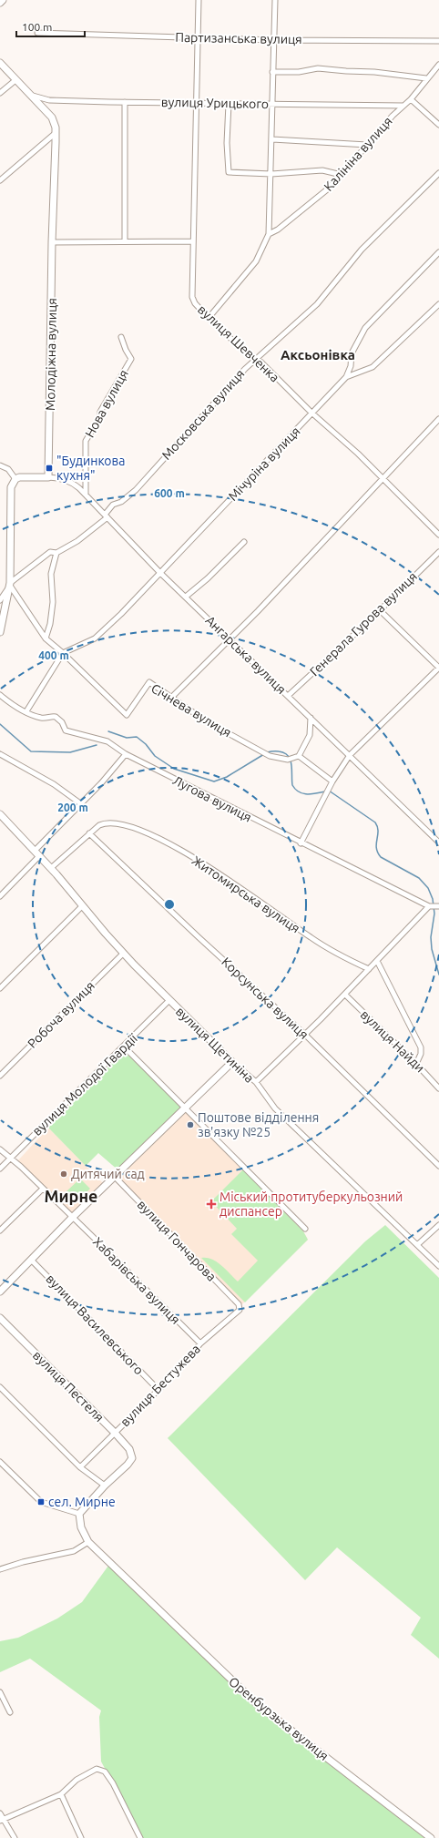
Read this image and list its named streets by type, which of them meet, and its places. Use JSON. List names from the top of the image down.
{
  "streets": {
    "street": [
      "Партизанська вулиця",
      "вулиця Урицького",
      "Калініна вулиця",
      "вулиця Шевченка",
      "Молодіжна вулиця",
      "Нова вулиця",
      "Московська вулиця",
      "Мічуріна вулиця",
      "Генерала Гурова вулиця",
      "Ангарська вулиця",
      "Січнева вулиця",
      "Лугова вулиця",
      "Житомирська вулиця",
      "Корсунська вулиця",
      "Робоча вулиця",
      "вулиця Найди",
      "вулиця Щетиніна",
      "вулиця Молодої Гвардії",
      "вулиця Гончарова",
      "Хабарівська вулиця",
      "вулиця Василевського",
      "вулиця Бестужева",
      "вулиця Пестеля",
      "Оренбурзька вулиця"
    ]
  },
  "crossings": [
    ["Партизанська вулиця", "вулиця Шевченка"],
    ["вулиця Урицького", "Калініна вулиця"],
    ["вулиця Урицького", "вулиця Шевченка"],
    ["вулиця Урицького", "Молодіжна вулиця"],
    ["вулиця Шевченка", "Московська вулиця"],
    ["вулиця Шевченка", "Мічуріна вулиця"],
    ["Молодіжна вулиця", "Ангарська вулиця"],
    ["Нова вулиця", "Ангарська вулиця"],
    ["Московська вулиця", "Ангарська вулиця"],
    ["Мічуріна вулиця", "Ангарська вулиця"],
    ["Мічуріна вулиця", "Січнева вулиця"],
    ["Генерала Гурова вулиця", "Ангарська вулиця"],
    ["Житомирська вулиця", "Корсунська вулиця"],
    ["Житомирська вулиця", "вулиця Щетиніна"],
    ["Робоча вулиця", "вулиця Щетиніна"],
    ["вулиця Щетиніна", "вулиця Молодої Гвардії"],
    ["вулиця Молодої Гвардії", "Хабарівська вулиця"],
    ["вулиця Гончарова", "вулиця Бестужева"],
    ["Хабарівська вулиця", "вулиця Бестужева"],
    ["вулиця Василевського", "вулиця Бестужева"],
    ["вулиця Бестужева", "вулиця Пестеля"]
  ],
  "districts": ["Аксьонівка", "Мирне"],
  "places": {
    "transit": ["\"Будинкова кухня\"", "сел. Мирне"],
    "other": ["Поштове відділення зв'язку №25", "Дитячий сад"],
    "health": ["Міський протитуберкульозний диспансер"]
  },
  "scale_bar": "100 m",
  "rings": ["600 m", "400 m", "200 m"]
}
